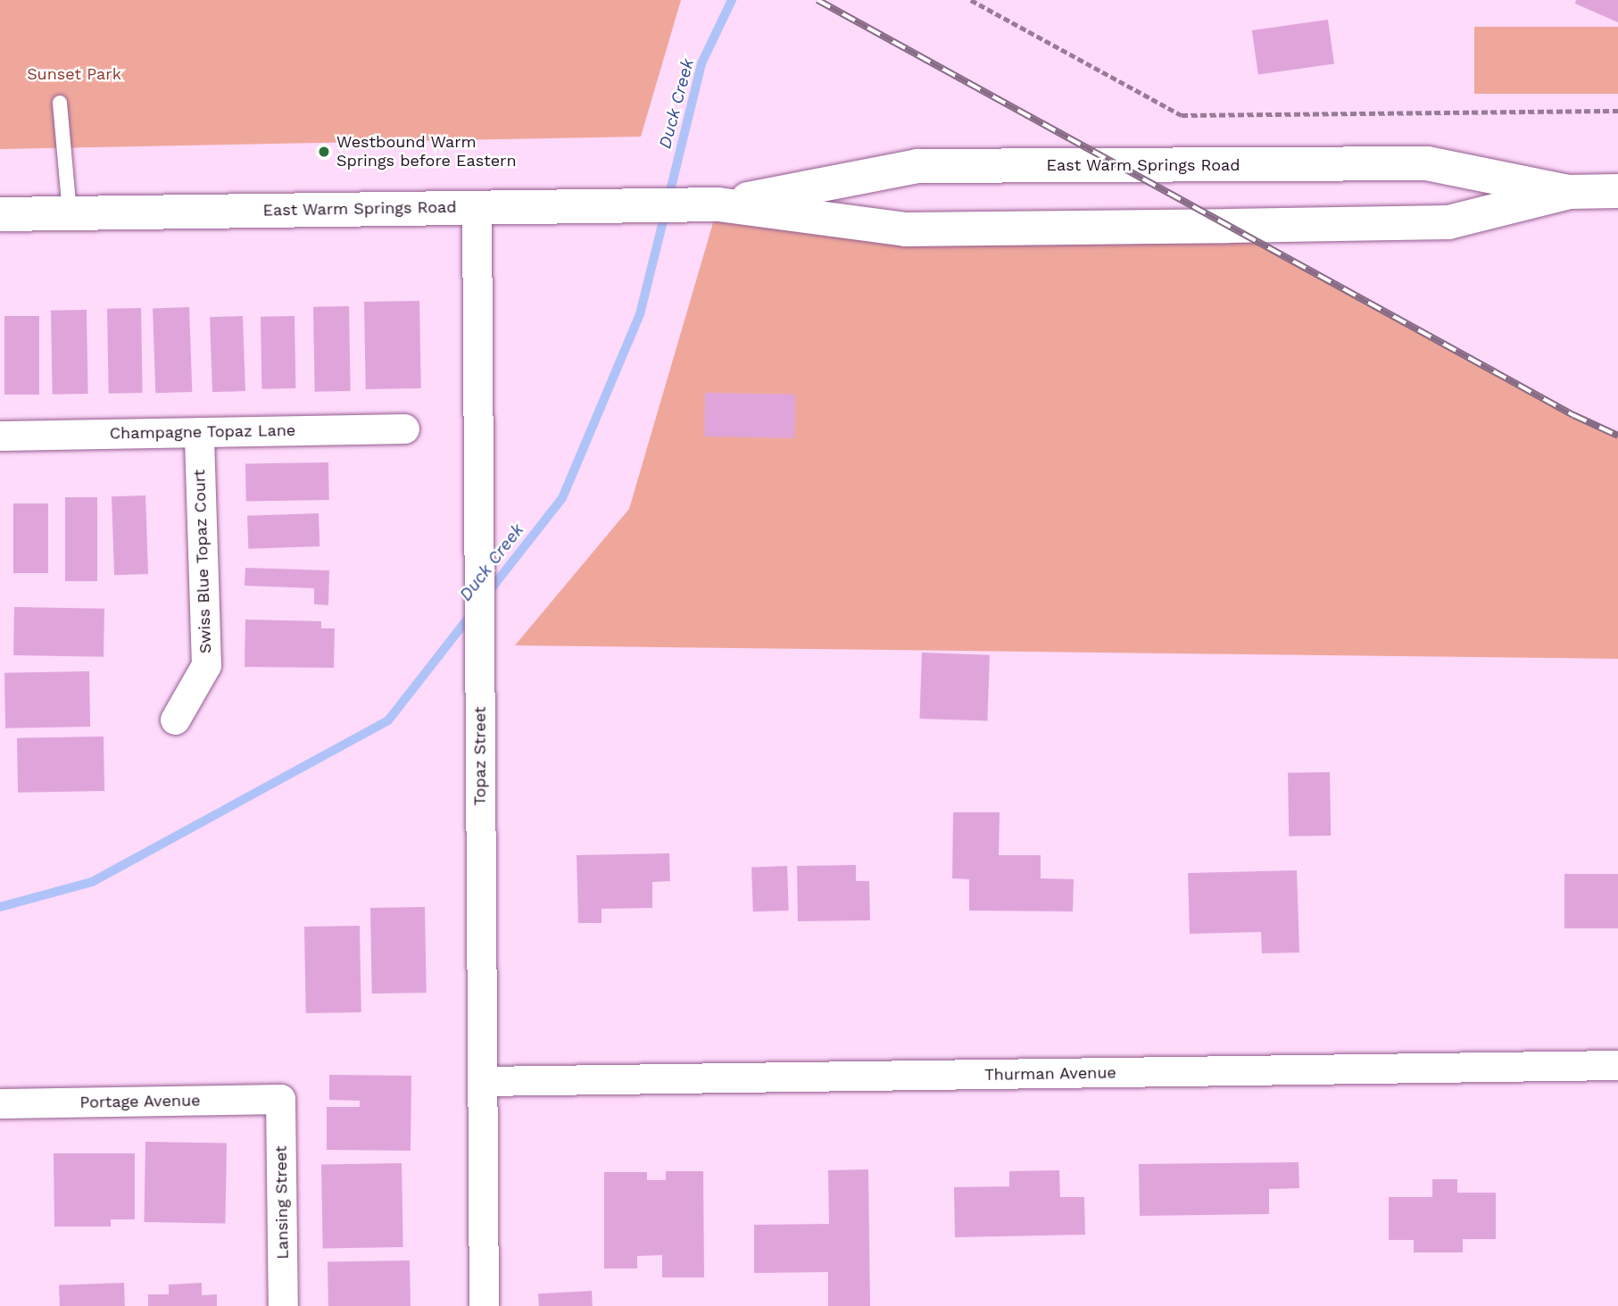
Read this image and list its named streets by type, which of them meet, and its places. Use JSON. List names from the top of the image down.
{
  "streets": {
    "main road": ["East Warm Springs Road"],
    "street": [
      "Champagne Topaz Lane",
      "Swiss Blue Topaz Court",
      "Topaz Street",
      "Thurman Avenue",
      "Portage Avenue",
      "Lansing Street"
    ]
  },
  "crossings": [
    ["East Warm Springs Road", "Topaz Street"],
    ["Champagne Topaz Lane", "Swiss Blue Topaz Court"],
    ["Topaz Street", "Thurman Avenue"],
    ["Portage Avenue", "Lansing Street"]
  ],
  "water": ["Duck Creek"],
  "parks": ["Sunset Park"],
  "places": ["Westbound Warm Springs before Eastern"]
}
